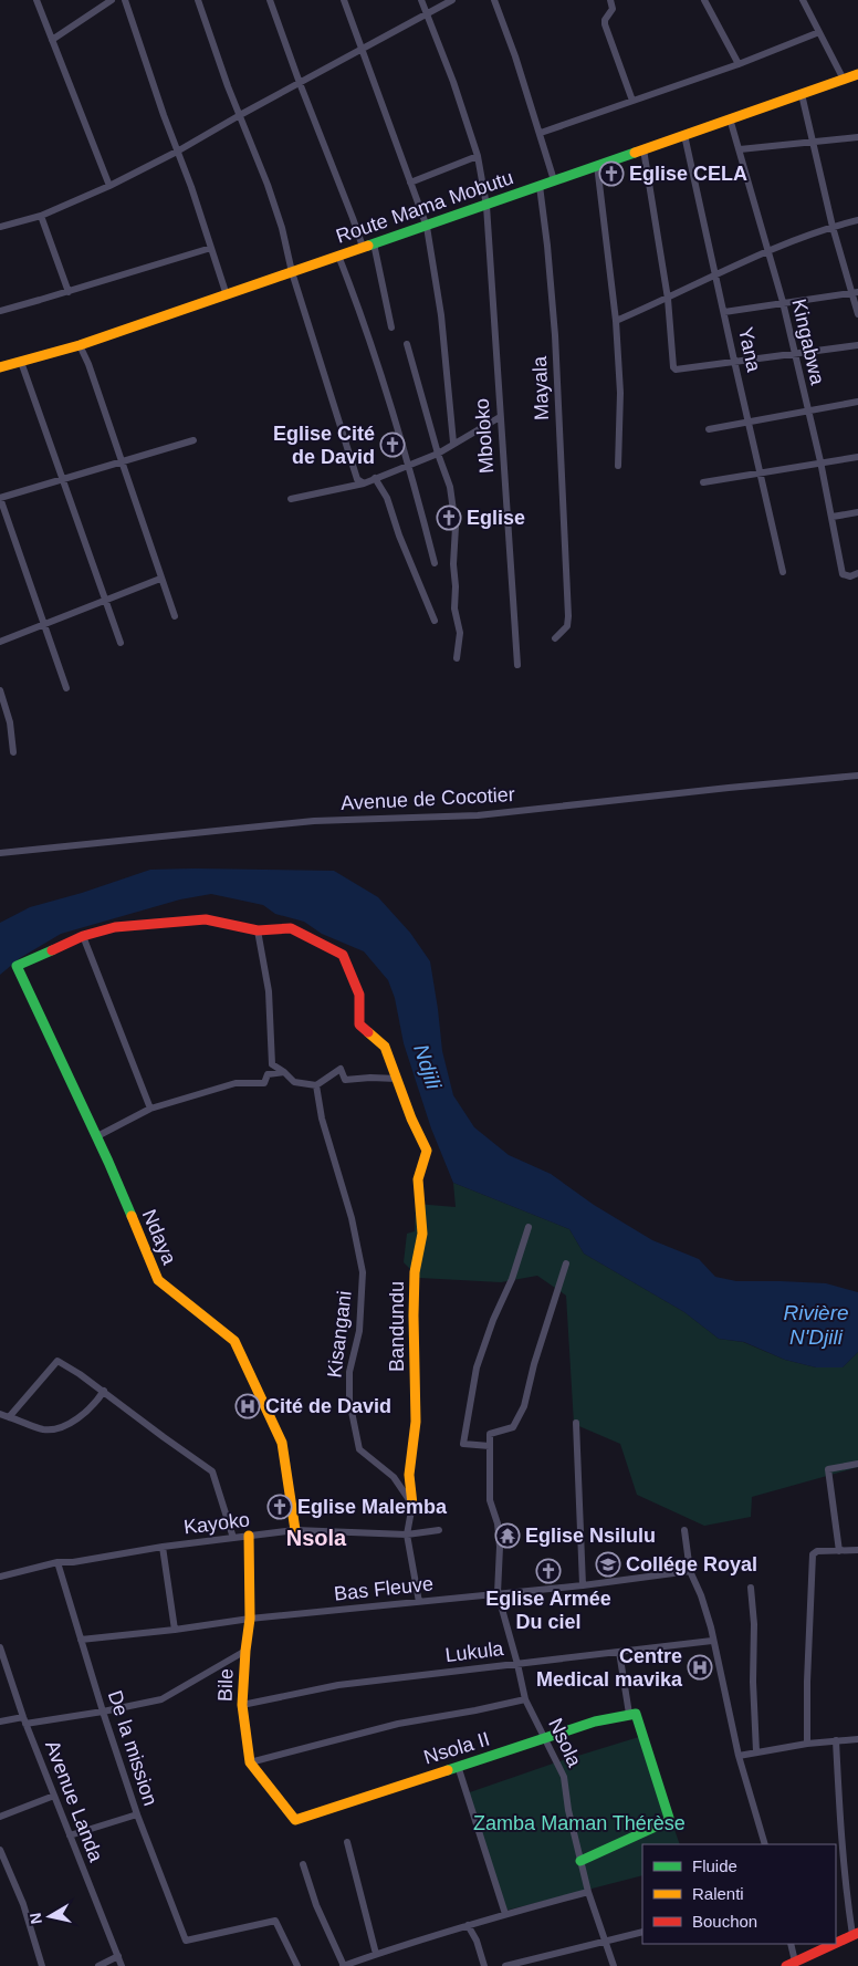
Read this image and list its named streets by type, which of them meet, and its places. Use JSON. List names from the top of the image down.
{
  "streets": {
    "street": [
      "Route Mama Mobutu",
      "Kingabwa",
      "Yana",
      "Mayala",
      "Mboloko",
      "Avenue de Cocotier",
      "Ndaya",
      "Bandundu",
      "Kisangani",
      "Kayoko",
      "Bas Fleuve",
      "Lukula",
      "Bile",
      "Nsola",
      "De la mission",
      "Nsola II",
      "Avenue Landa"
    ]
  },
  "crossings": [
    ["Route Mama Mobutu", "Kingabwa"],
    ["Route Mama Mobutu", "Yana"],
    ["Route Mama Mobutu", "Mayala"],
    ["Route Mama Mobutu", "Mboloko"],
    ["Ndaya", "Kayoko"],
    ["Bandundu", "Kisangani"],
    ["Kayoko", "Bile"],
    ["Kayoko", "De la mission"],
    ["Bas Fleuve", "Bile"],
    ["Bas Fleuve", "Nsola"],
    ["Bas Fleuve", "De la mission"],
    ["Lukula", "Bile"],
    ["Lukula", "Nsola"],
    ["Bile", "Nsola II"],
    ["Nsola", "Nsola II"]
  ],
  "districts": ["Nsola"],
  "water": ["Ndjili", "Rivière N'Djili"],
  "parks": ["Zamba Maman Thérèse"],
  "places": {
    "church": [
      "Eglise CELA",
      "Eglise Cité de David",
      "Eglise",
      "Eglise Malemba",
      "Eglise Armée Du ciel"
    ],
    "hospital": ["Cité de David", "Centre Medical mavika"],
    "temple": ["Eglise Nsilulu"],
    "school or university": ["Collége Royal"]
  },
  "legend": ["Fluide", "Ralenti", "Bouchon"],
  "north": "left"
}
